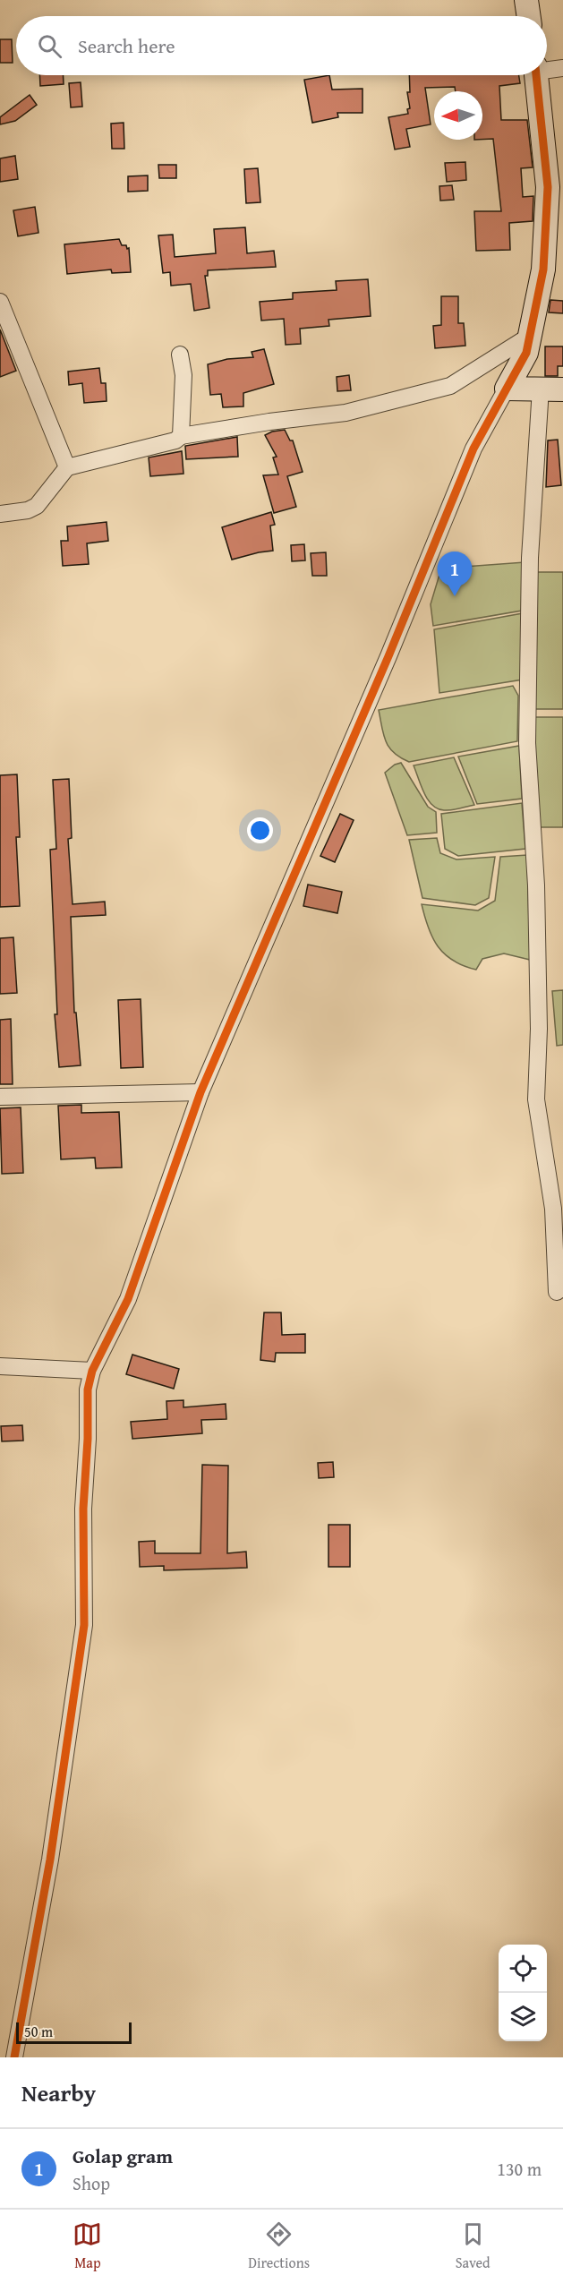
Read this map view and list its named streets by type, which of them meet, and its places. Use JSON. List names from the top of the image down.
{
  "scale_bar": "50 m",
  "north": "left",
  "page": {
    "search": "Search here",
    "pins": "1",
    "scale": "50 m",
    "heading": "Nearby",
    "list": [
      {
        "mark": "1",
        "name": "Golap gram",
        "note": "Shop",
        "value": "130 m"
      }
    ],
    "nav": ["Map", "Directions", "Saved"]
  }
}
